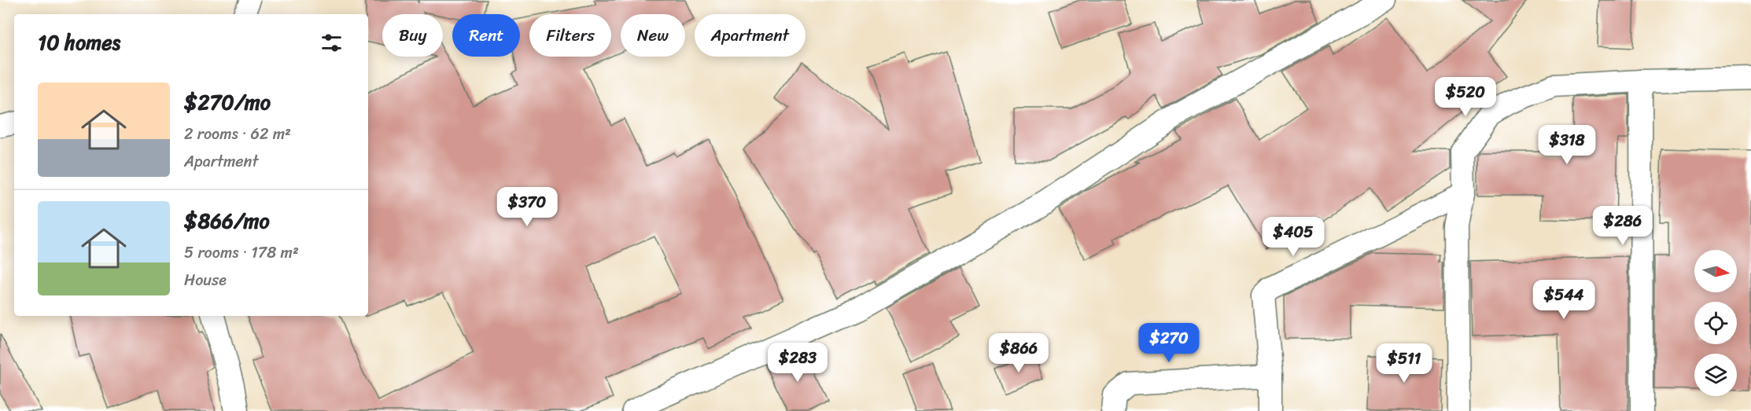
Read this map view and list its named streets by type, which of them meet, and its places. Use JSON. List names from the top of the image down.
{
  "north": "right",
  "page": {
    "chip": [
      "Buy",
      "Rent",
      "Filters",
      "New",
      "Apartment"
    ],
    "heading": "10 homes",
    "list": [
      {
        "name": "$270/mo",
        "note": "2 rooms · 62 m² · Apartment"
      },
      {
        "name": "$866/mo",
        "note": "5 rooms · 178 m² · House"
      }
    ],
    "price": [
      "$520",
      "$318",
      "$370",
      "$286",
      "$405",
      "$544",
      "$270",
      "$866",
      "$283",
      "$511"
    ]
  }
}
